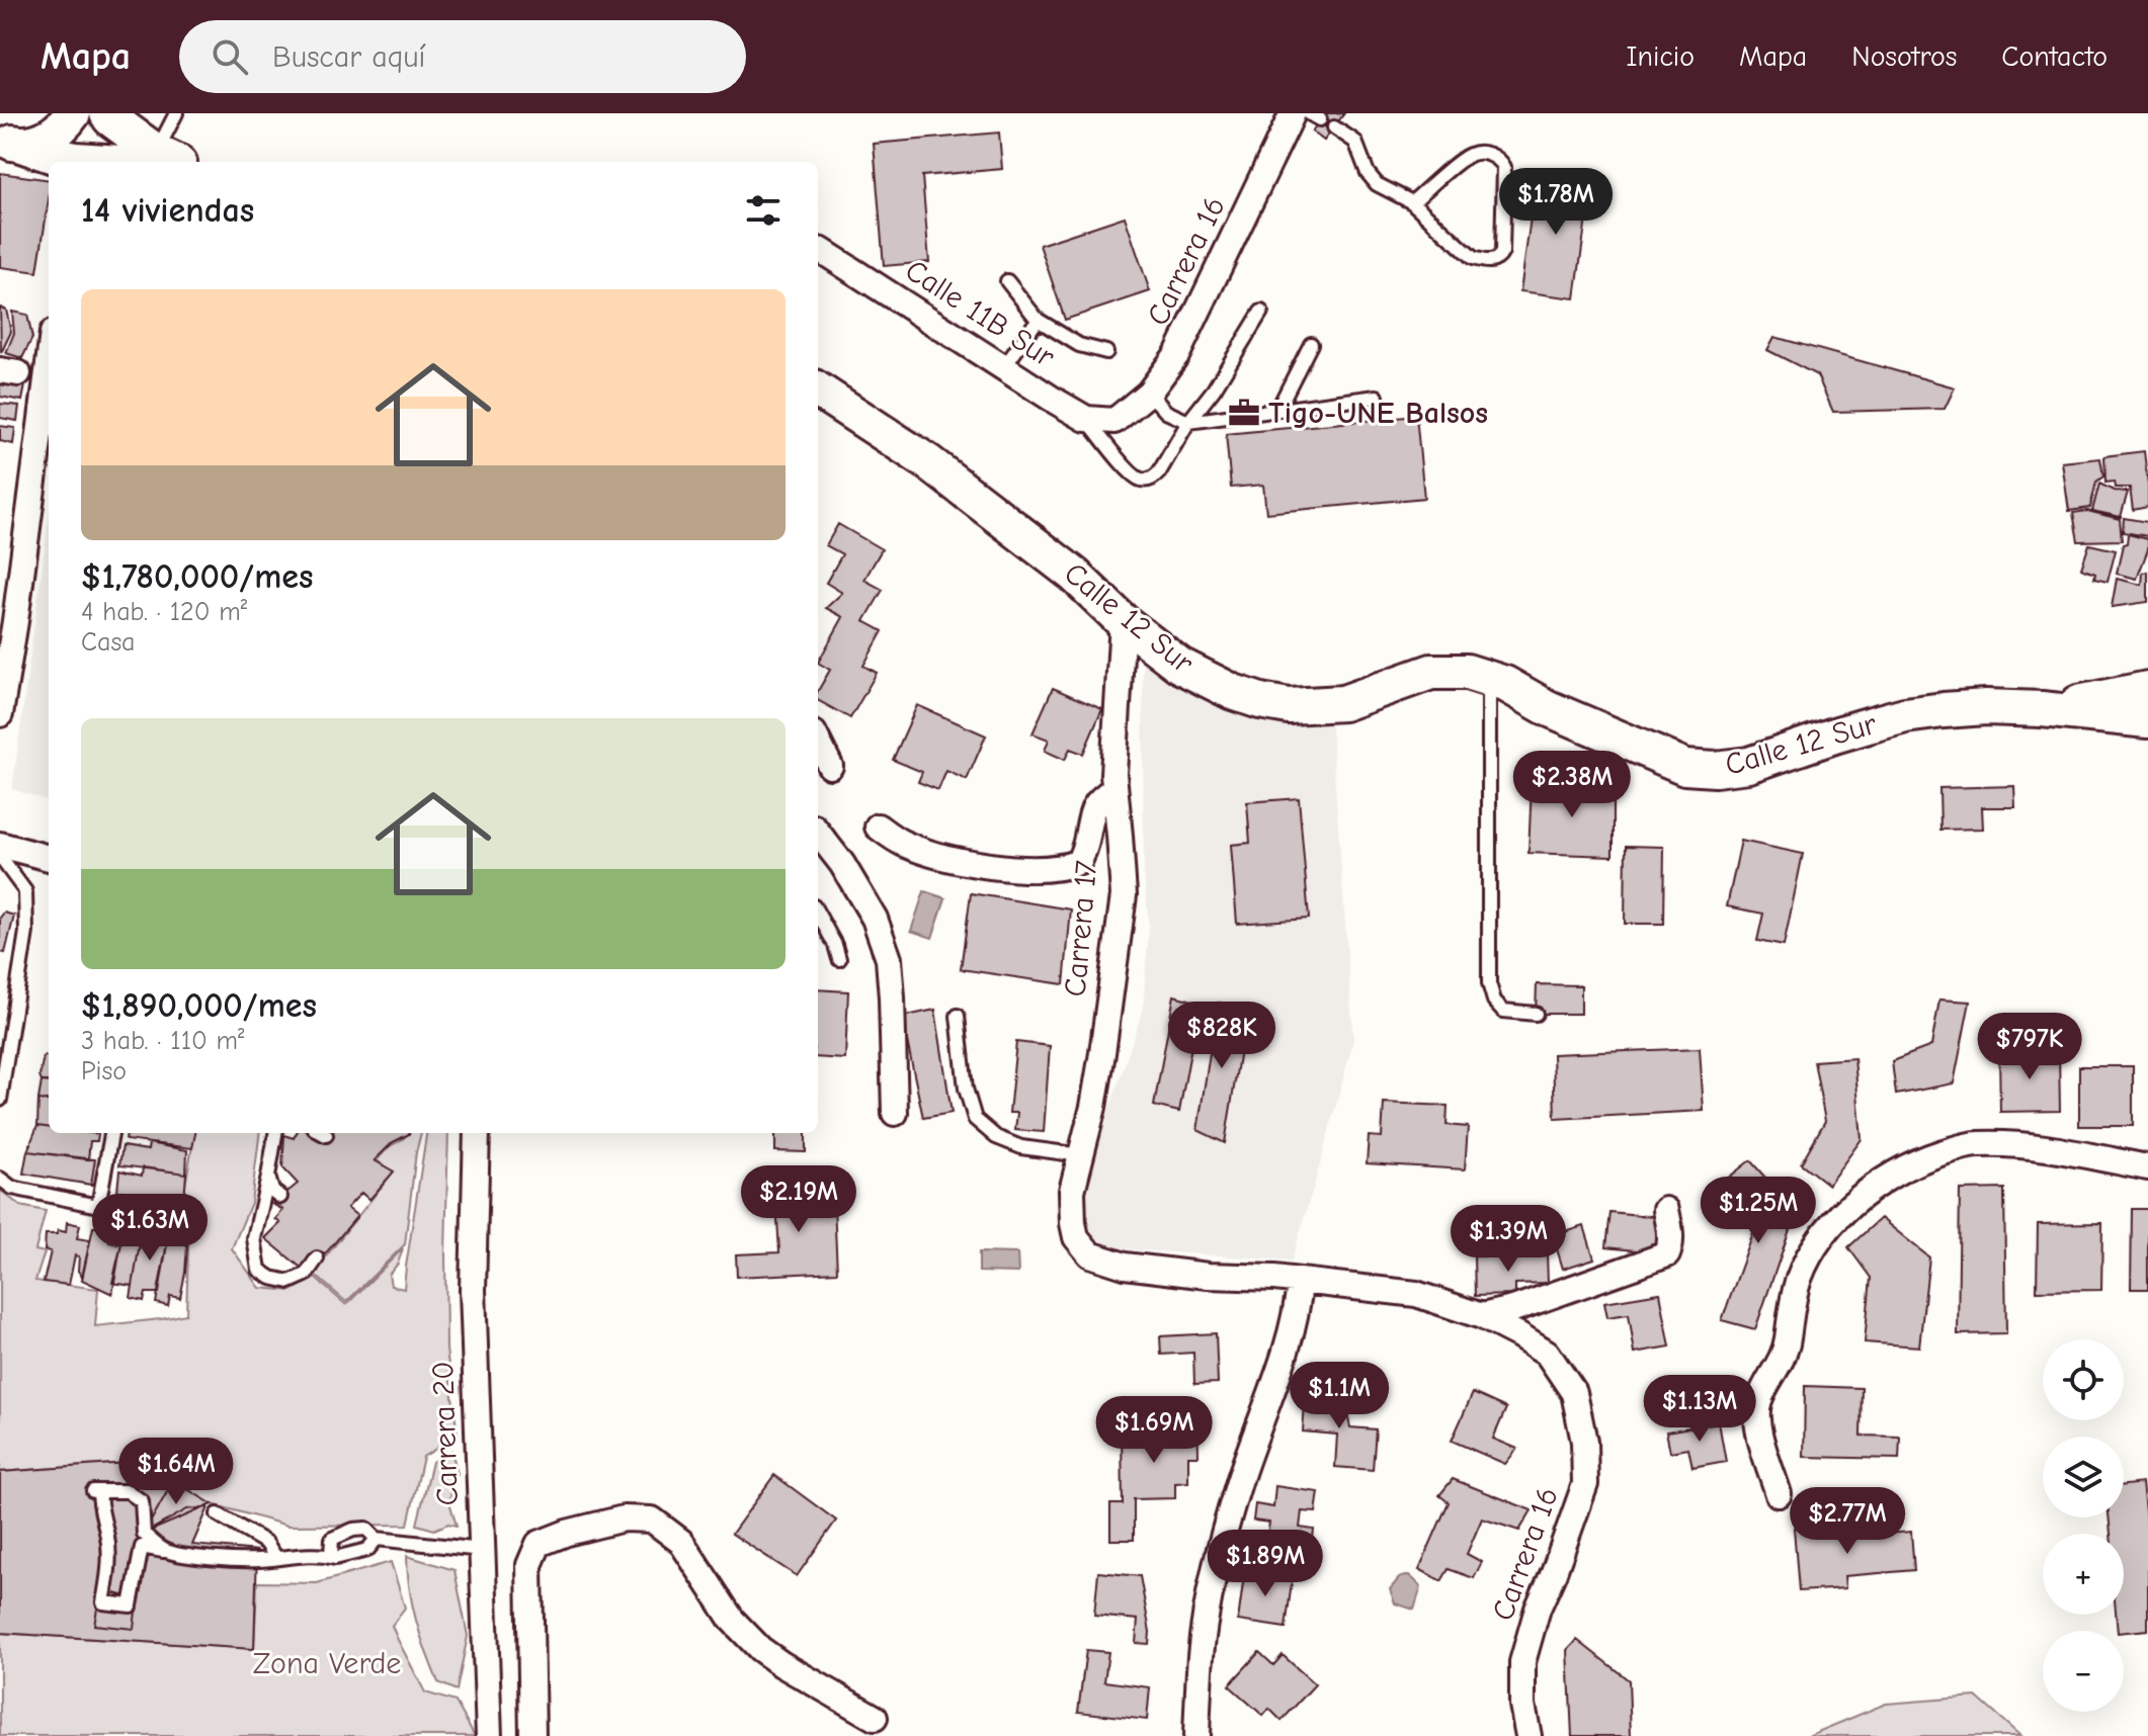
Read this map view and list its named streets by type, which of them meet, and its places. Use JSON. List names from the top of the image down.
{
  "streets": {
    "main road": ["Calle 12 Sur"],
    "street": [
      "Carrera 16",
      "Calle 11B Sur",
      "Carrera 17",
      "Carrera 20"
    ]
  },
  "crossings": [
    ["Carrera 16", "Calle 11B Sur"],
    ["Calle 12 Sur", "Carrera 17"]
  ],
  "parks": ["Zona Verde"],
  "places": {
    "office": ["Tigo-UNE Balsos"]
  },
  "page": {
    "header": "Mapa",
    "search": "Buscar aquí",
    "nav": [
      "Inicio",
      "Mapa",
      "Nosotros",
      "Contacto"
    ],
    "heading": "14 viviendas",
    "price": [
      "$1.78M",
      "$2.38M",
      "$828K",
      "$797K",
      "$2.19M",
      "$1.25M",
      "$1.63M",
      "$1.39M",
      "$1.1M",
      "$1.13M",
      "$1.69M",
      "$1.64M",
      "$2.77M",
      "$1.89M"
    ],
    "list": [
      {
        "name": "$1,780,000/mes",
        "note": "4 hab. · 120 m² · Casa"
      },
      {
        "name": "$1,890,000/mes",
        "note": "3 hab. · 110 m² · Piso"
      }
    ],
    "map_buttons": ["+", "−"]
  }
}
